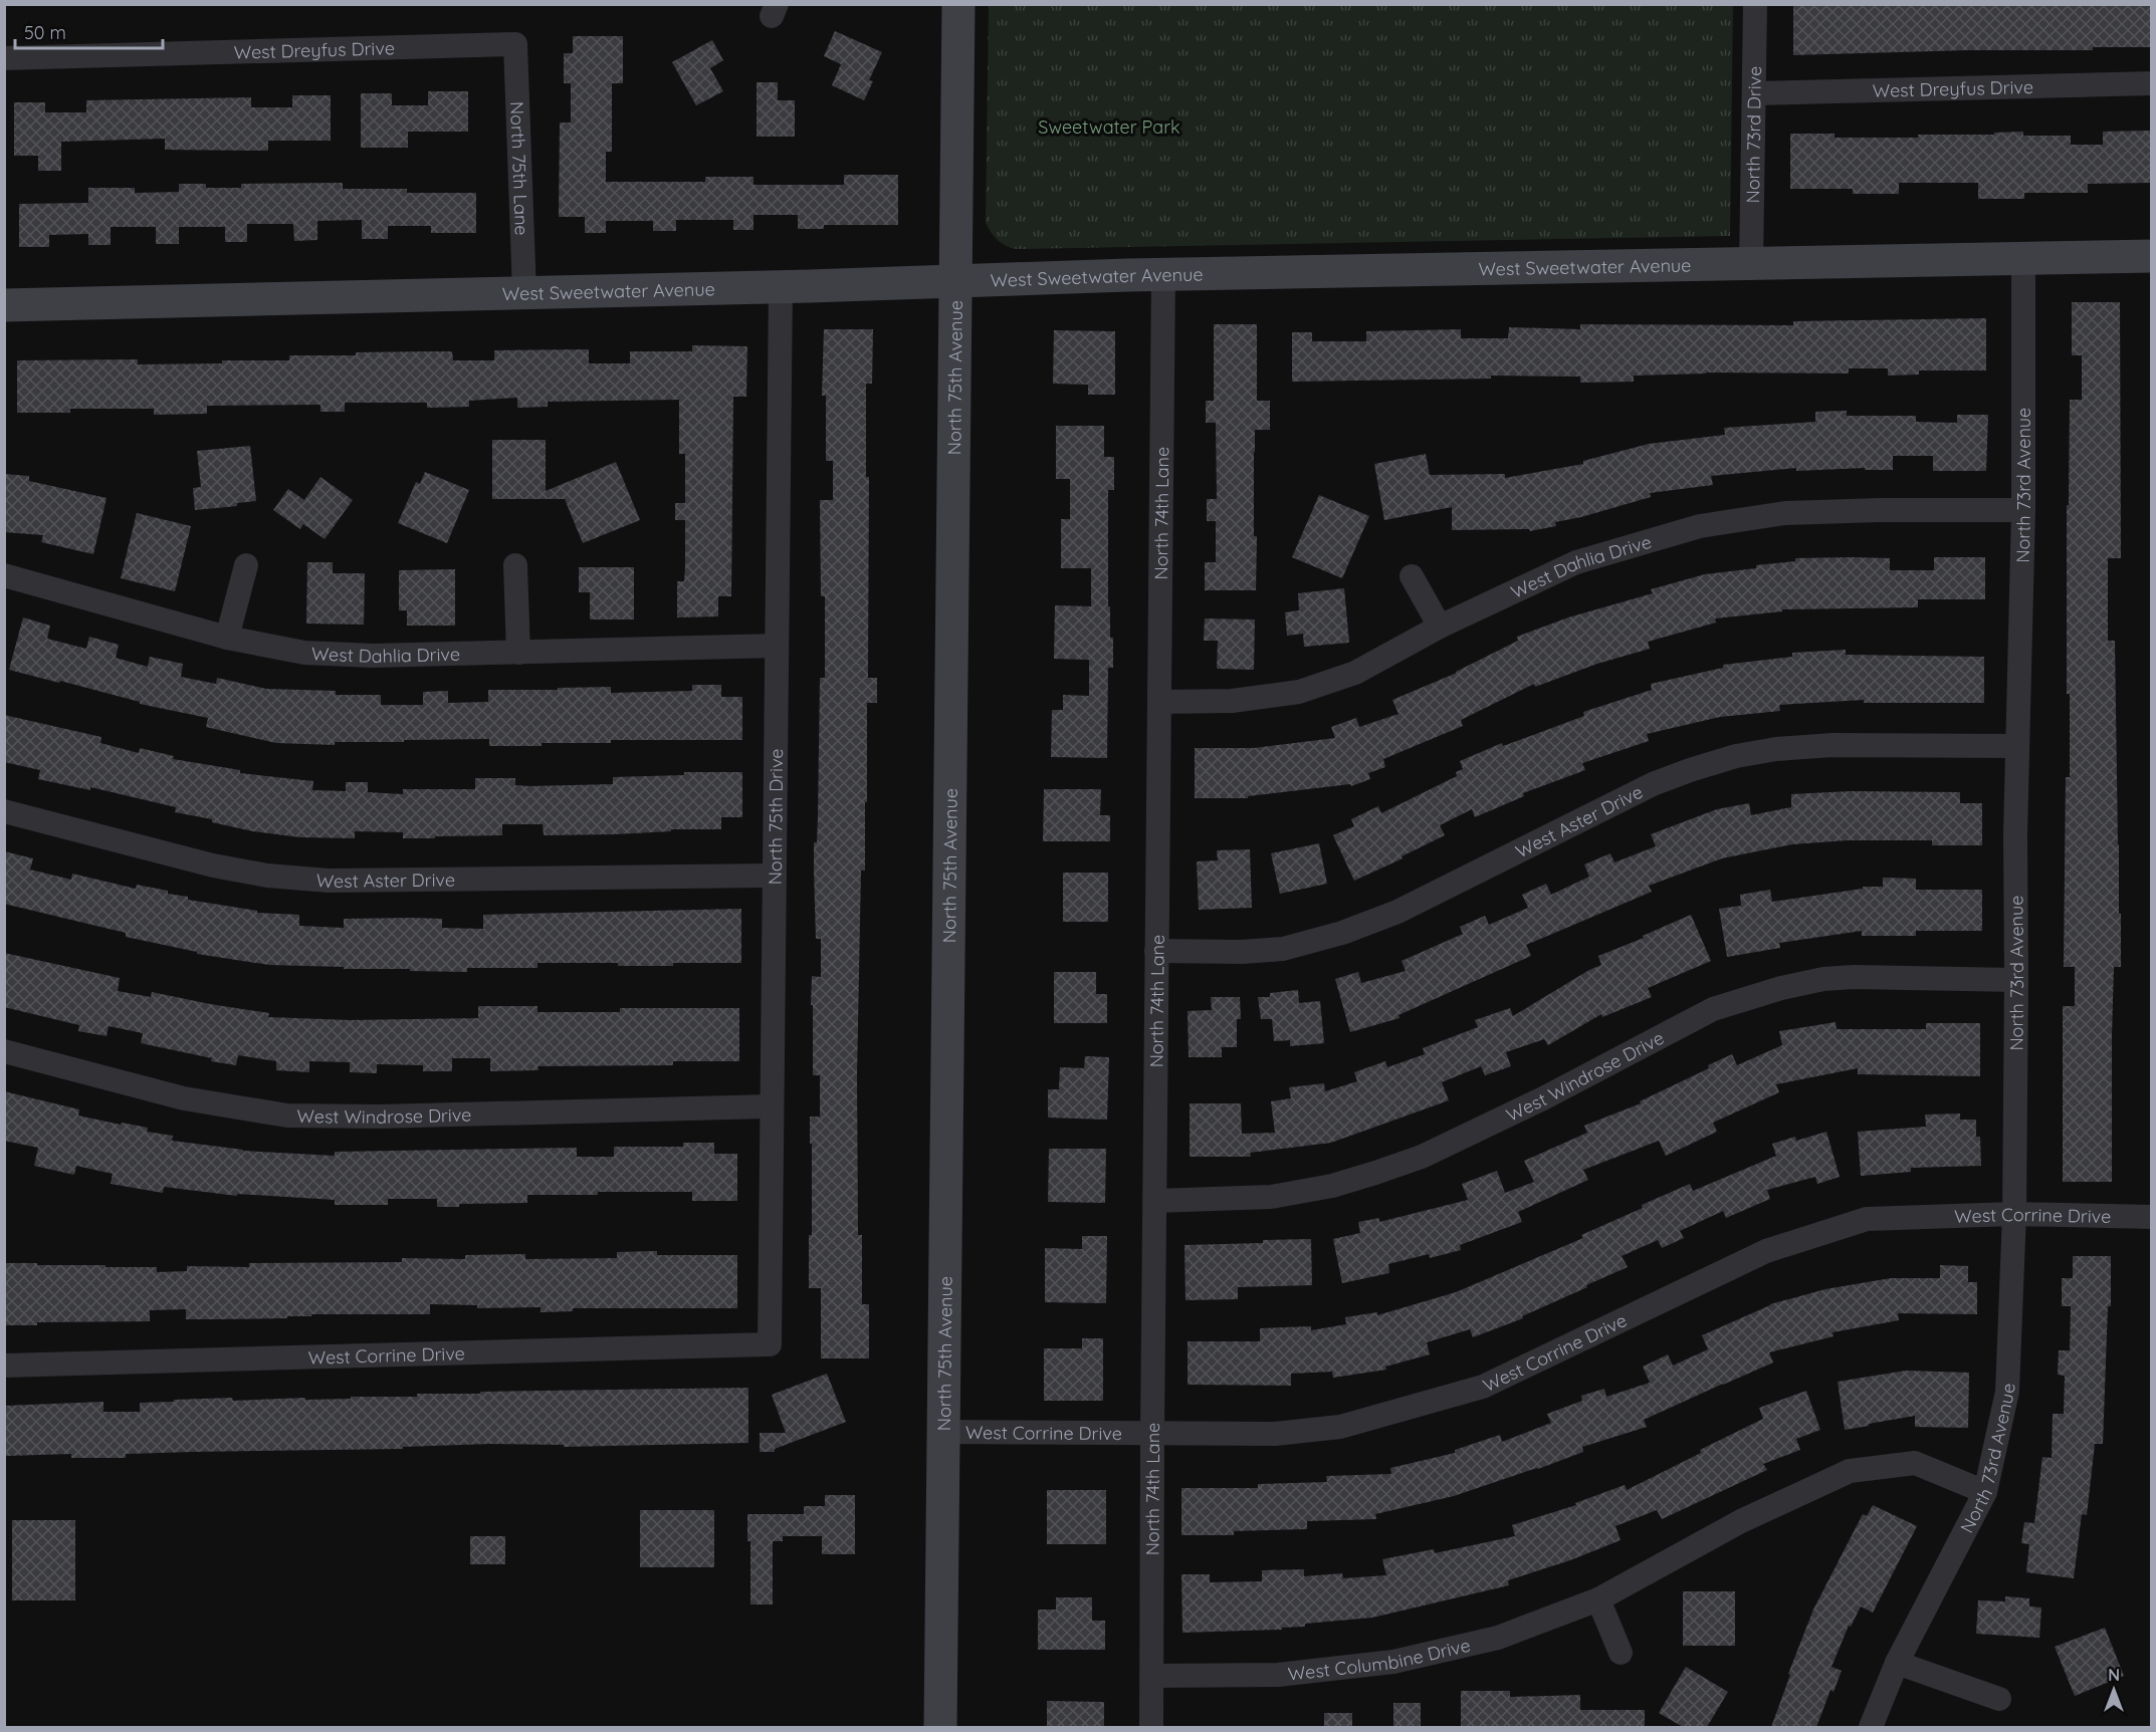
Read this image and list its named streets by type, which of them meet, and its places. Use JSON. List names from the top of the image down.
{
  "streets": {
    "street": [
      "West Dreyfus Drive",
      "North 73rd Drive",
      "North 75th Lane",
      "West Sweetwater Avenue",
      "North 75th Avenue",
      "North 73rd Avenue",
      "North 74th Lane",
      "West Dahlia Drive",
      "North 75th Drive",
      "West Aster Drive",
      "West Windrose Drive",
      "West Corrine Drive",
      "West Columbine Drive"
    ]
  },
  "crossings": [
    ["West Dreyfus Drive", "North 73rd Drive"],
    ["West Dreyfus Drive", "North 75th Lane"],
    ["North 73rd Drive", "West Sweetwater Avenue"],
    ["North 75th Lane", "West Sweetwater Avenue"],
    ["West Sweetwater Avenue", "North 75th Avenue"],
    ["West Sweetwater Avenue", "North 73rd Avenue"],
    ["West Sweetwater Avenue", "North 74th Lane"],
    ["West Sweetwater Avenue", "North 75th Drive"],
    ["North 75th Avenue", "West Corrine Drive"],
    ["North 73rd Avenue", "West Dahlia Drive"],
    ["North 73rd Avenue", "West Aster Drive"],
    ["North 73rd Avenue", "West Windrose Drive"],
    ["North 73rd Avenue", "West Corrine Drive"],
    ["North 73rd Avenue", "West Columbine Drive"],
    ["North 74th Lane", "West Dahlia Drive"],
    ["North 74th Lane", "West Aster Drive"],
    ["North 74th Lane", "West Windrose Drive"],
    ["North 74th Lane", "West Corrine Drive"],
    ["North 74th Lane", "West Columbine Drive"],
    ["West Dahlia Drive", "North 75th Drive"],
    ["North 75th Drive", "West Aster Drive"],
    ["North 75th Drive", "West Windrose Drive"],
    ["North 75th Drive", "West Corrine Drive"]
  ],
  "parks": ["Sweetwater Park"],
  "scale_bar": "50 m",
  "north": "top"
}
